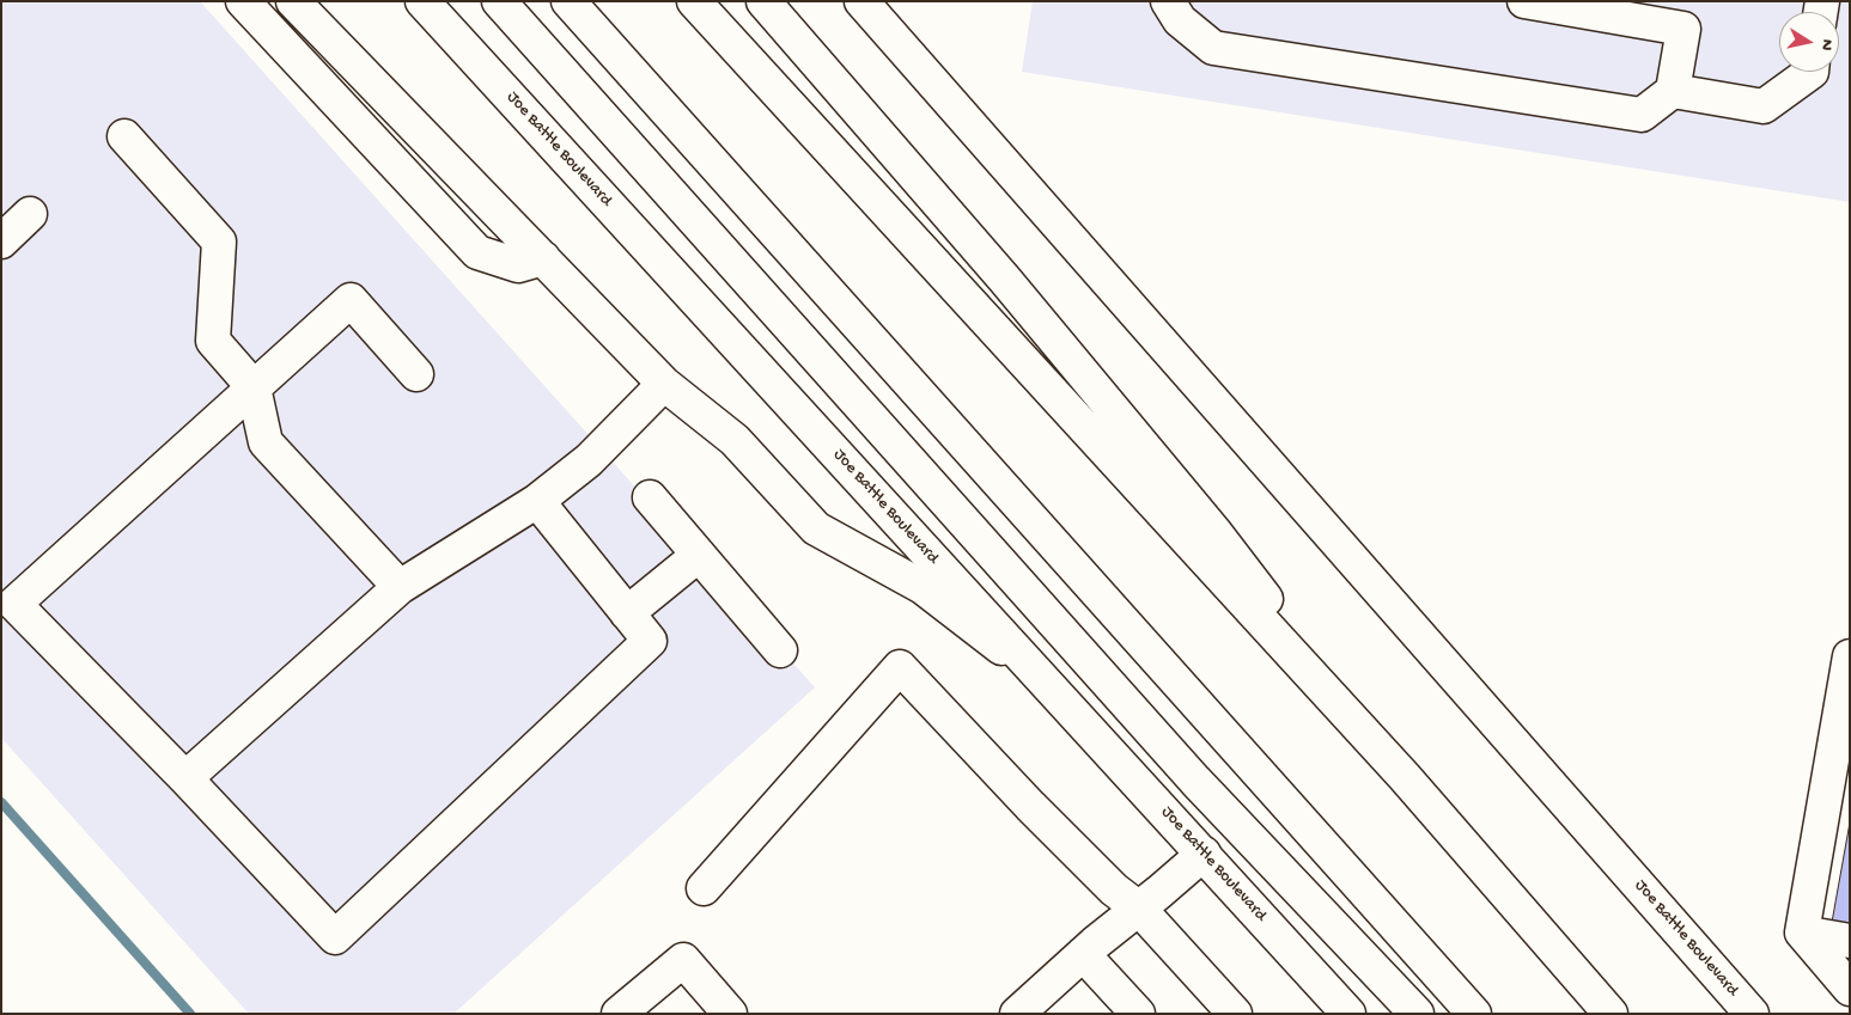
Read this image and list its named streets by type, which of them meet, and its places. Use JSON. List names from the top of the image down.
{
  "streets": {
    "main road": ["Joe Battle Boulevard"]
  },
  "north": "right"
}
